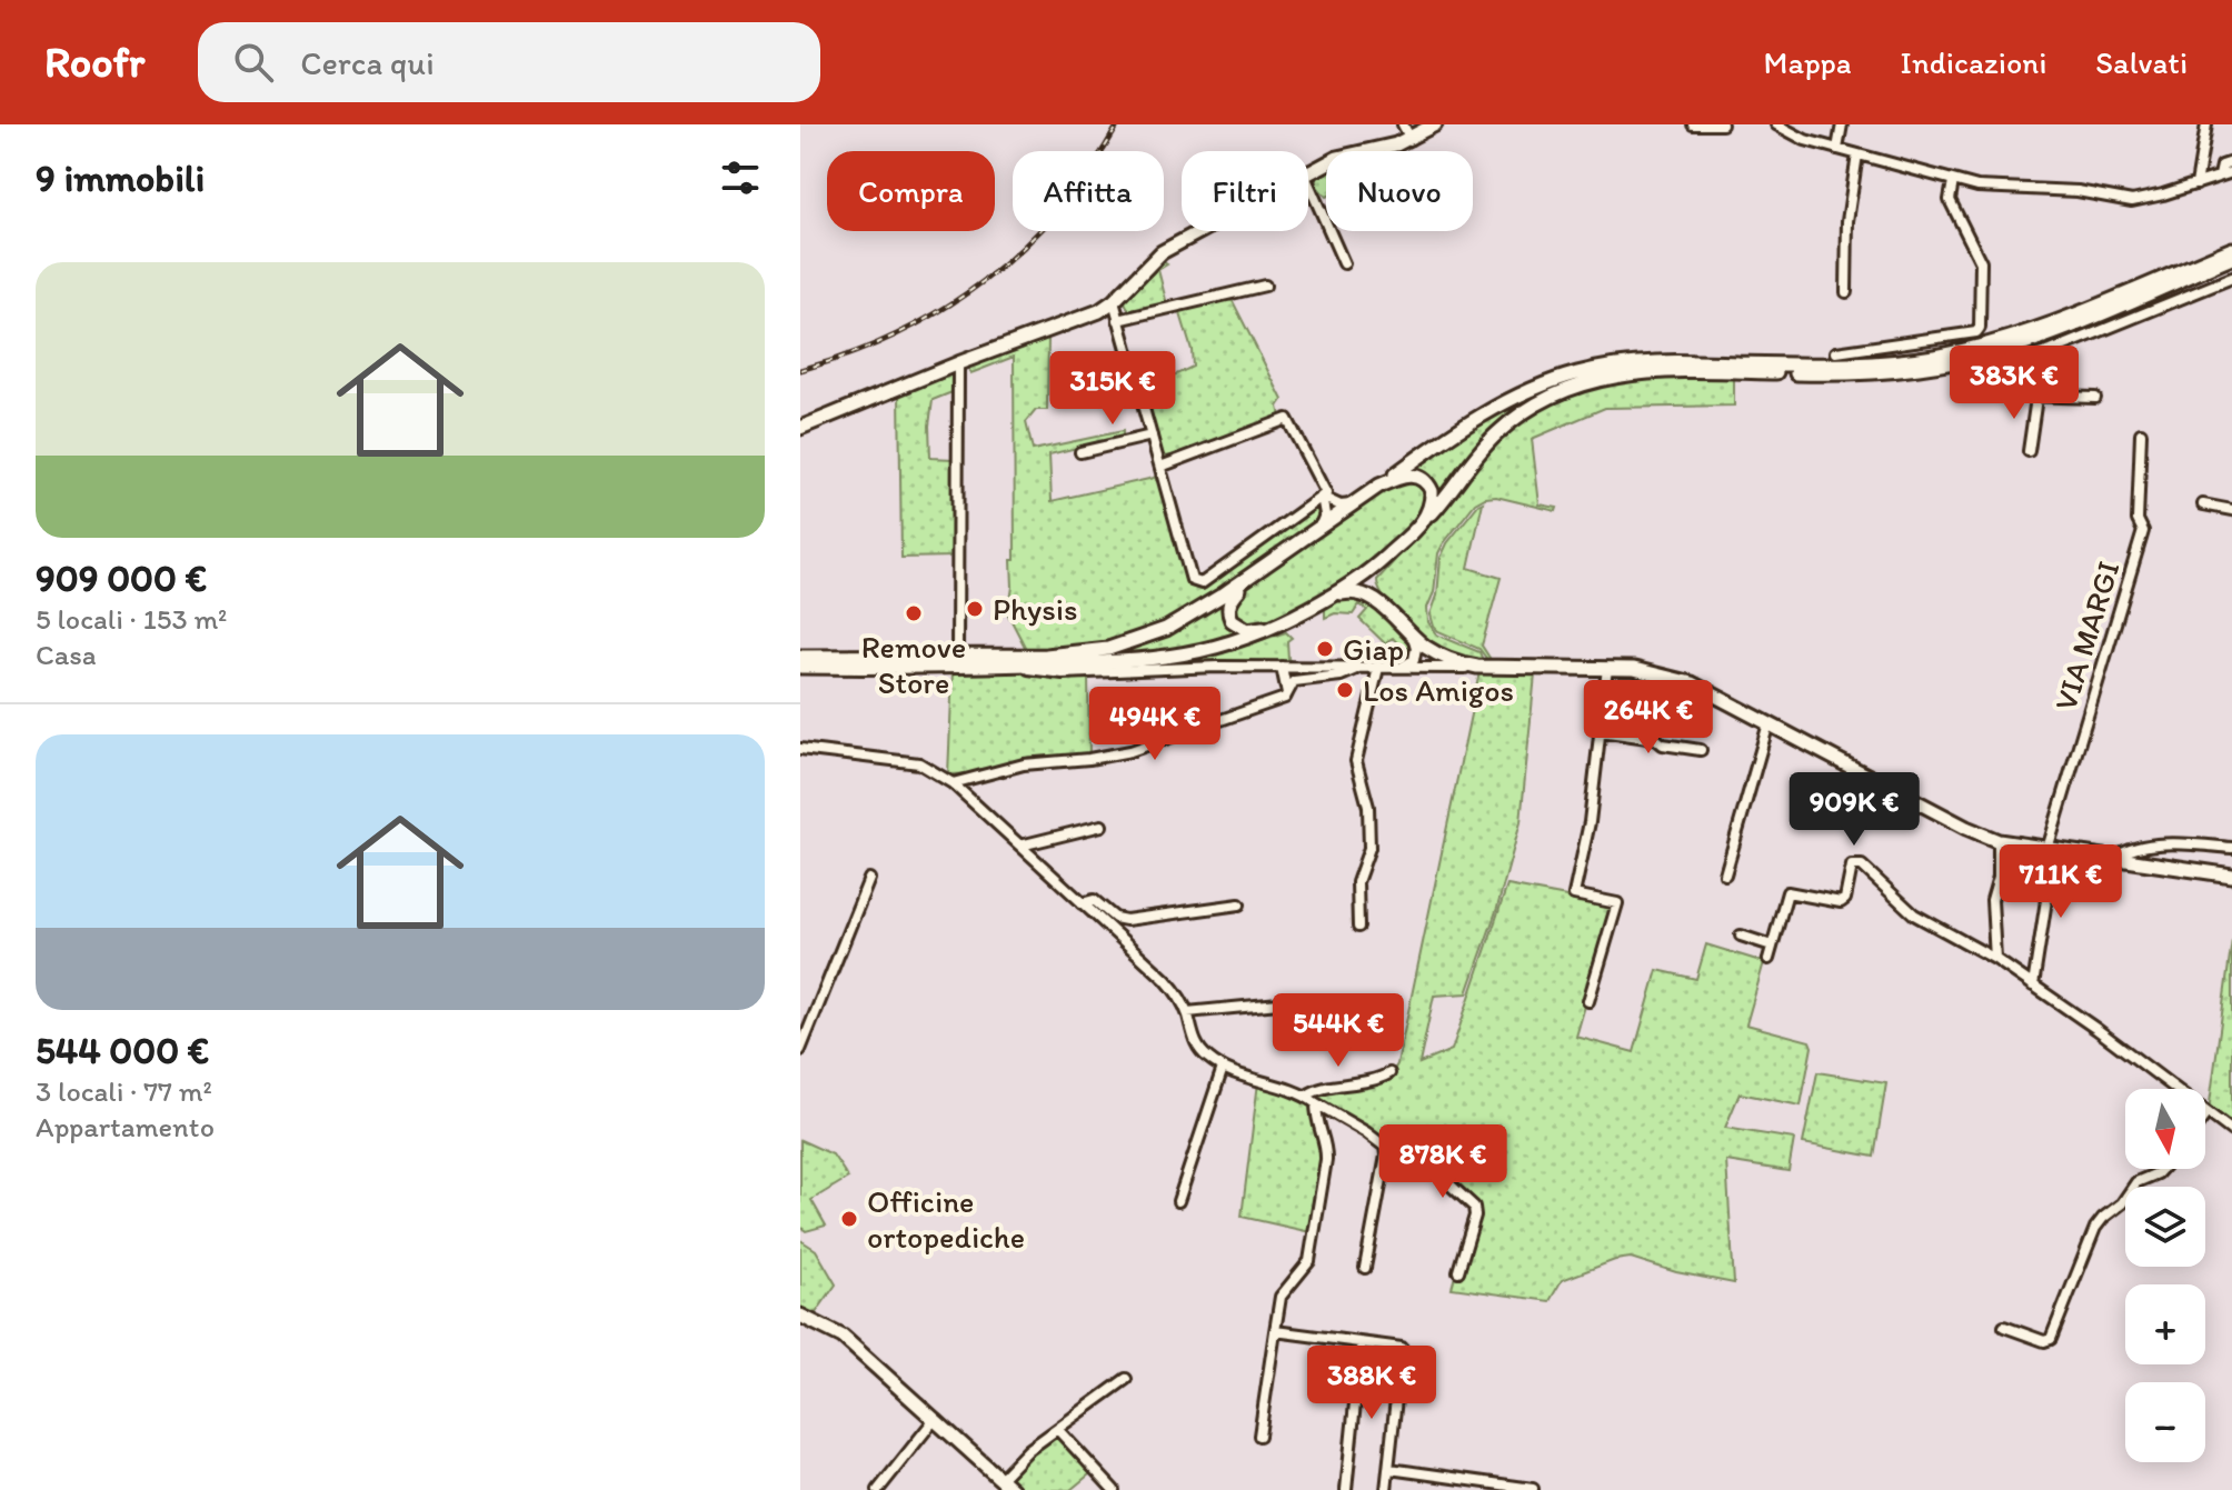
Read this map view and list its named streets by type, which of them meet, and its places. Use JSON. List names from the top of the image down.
{
  "streets": {
    "street": ["VIA MARGI"]
  },
  "places": [
    "Physis",
    "Remove Store",
    "Giap",
    "Los Amigos",
    "Officine ortopediche"
  ],
  "north": "bottom",
  "page": {
    "header": "Roofr",
    "search": "Cerca qui",
    "nav": ["Mappa", "Indicazioni", "Salvati"],
    "heading": "9 immobili",
    "chip": [
      "Compra",
      "Affitta",
      "Filtri",
      "Nuovo"
    ],
    "list": [
      {
        "name": "909 000 €",
        "note": "5 locali · 153 m² · Casa"
      },
      {
        "name": "544 000 €",
        "note": "3 locali · 77 m² · Appartamento"
      }
    ],
    "price": [
      "383K €",
      "315K €",
      "264K €",
      "494K €",
      "909K €",
      "711K €",
      "544K €",
      "878K €",
      "388K €"
    ],
    "map_buttons": ["+", "−"]
  }
}
